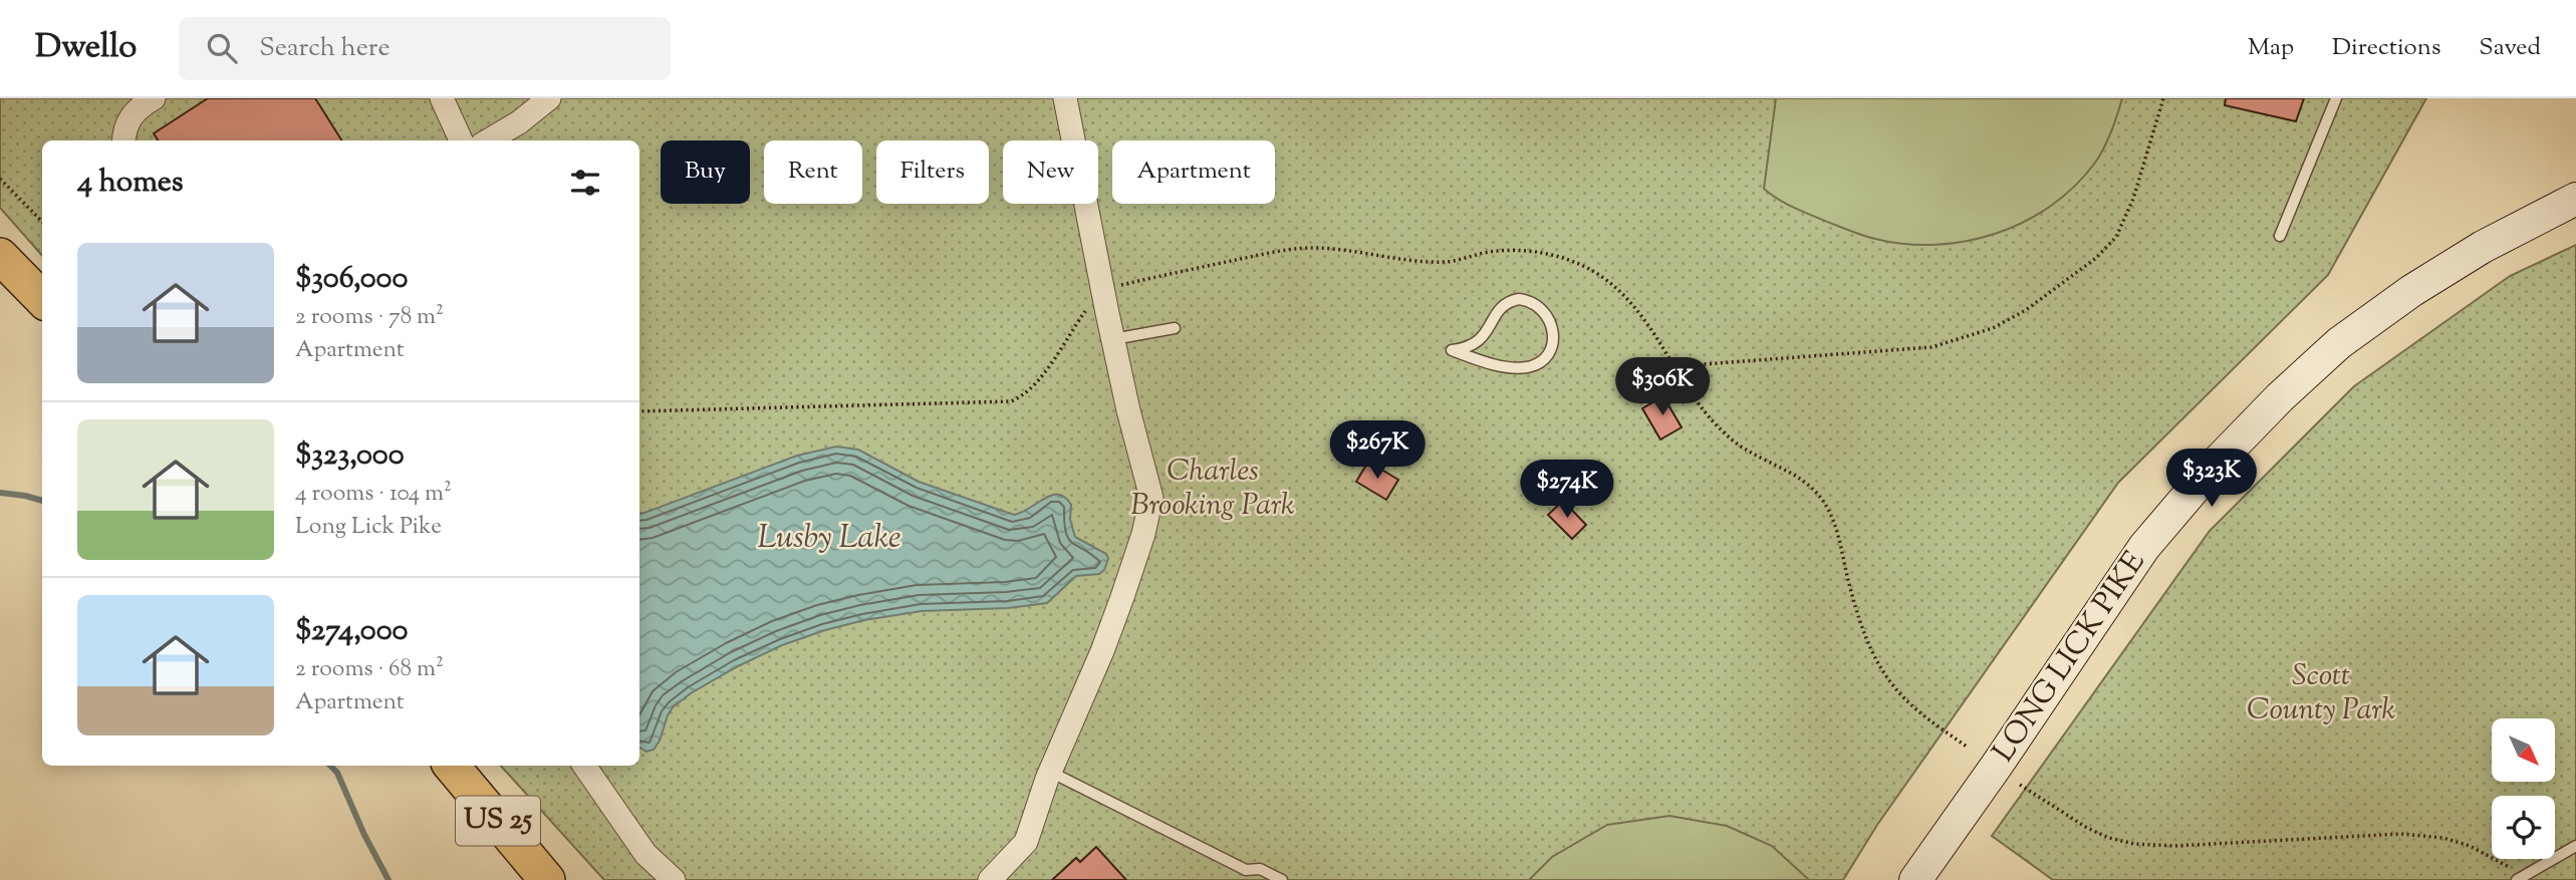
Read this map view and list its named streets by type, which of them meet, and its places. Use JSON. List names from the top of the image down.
{
  "streets": {
    "main road": ["LONG LICK PIKE", "US 25"]
  },
  "water": ["Lusby Lake"],
  "parks": ["Charles Brooking Park", "Scott County Park"],
  "north": "bottom right",
  "page": {
    "header": "Dwello",
    "search": "Search here",
    "nav": ["Map", "Directions", "Saved"],
    "chip": [
      "Buy",
      "Rent",
      "Filters",
      "New",
      "Apartment"
    ],
    "heading": "4 homes",
    "list": [
      {
        "name": "$306,000",
        "note": "2 rooms · 78 m² · Apartment"
      },
      {
        "name": "$323,000",
        "note": "4 rooms · 104 m² · Long Lick Pike"
      },
      {
        "name": "$274,000",
        "note": "2 rooms · 68 m² · Apartment"
      }
    ],
    "price": [
      "$306K",
      "$267K",
      "$323K",
      "$274K"
    ]
  }
}
